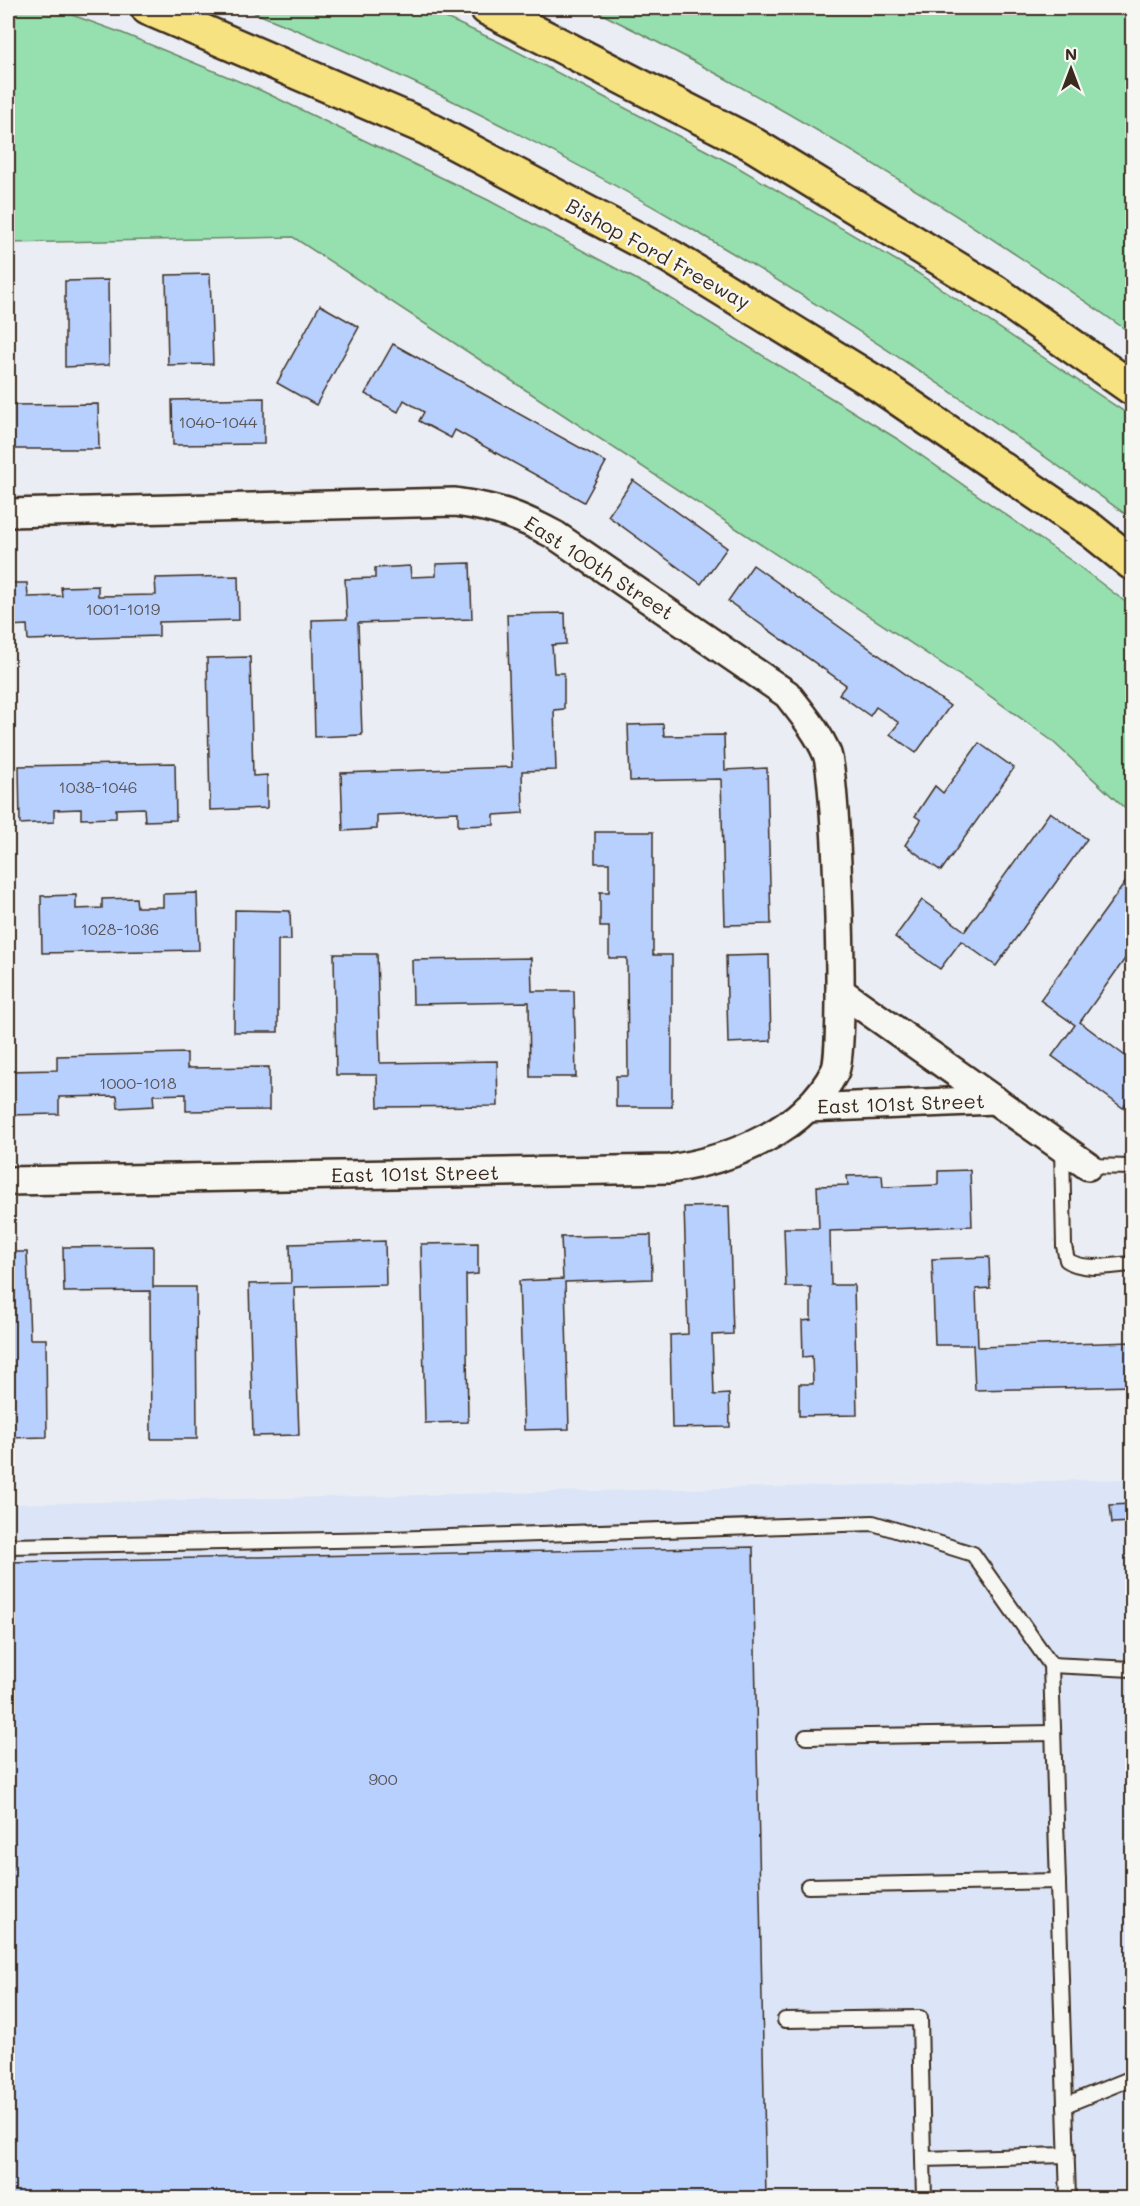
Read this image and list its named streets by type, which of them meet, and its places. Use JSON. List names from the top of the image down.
{
  "streets": {
    "highway": ["Bishop Ford Freeway"],
    "street": ["East 100th Street", "East 101st Street"]
  },
  "crossings": [
    ["East 100th Street", "East 101st Street"]
  ],
  "house_numbers": [
    "1040-1044",
    "1001-1019",
    "1038-1046",
    "1028-1036",
    "1000-1018",
    "900"
  ],
  "north": "top"
}
